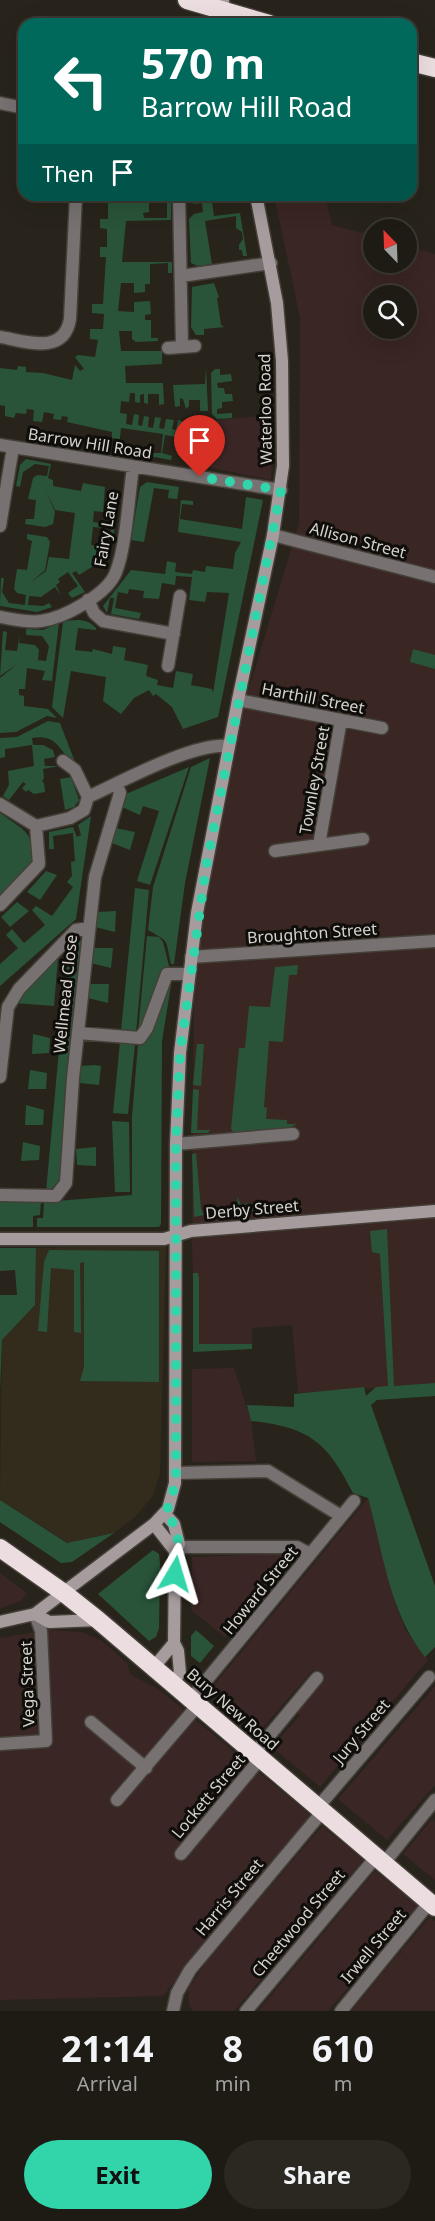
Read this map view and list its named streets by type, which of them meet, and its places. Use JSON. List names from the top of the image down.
{
  "streets": {
    "highway": ["Bury New Road"],
    "main road": ["Waterloo Road", "Derby Street"],
    "street": [
      "Barrow Hill Road",
      "Fairy Lane",
      "Allison Street",
      "Harthill Street",
      "Townley Street",
      "Broughton Street",
      "Wellmead Close",
      "Howard Street",
      "Vega Street",
      "Jury Street",
      "Lockett Street",
      "Harris Street",
      "Cheetwood Street",
      "Irwell Street"
    ]
  },
  "crossings": [
    ["Waterloo Road", "Barrow Hill Road"],
    ["Waterloo Road", "Allison Street"],
    ["Waterloo Road", "Harthill Street"],
    ["Waterloo Road", "Broughton Street"],
    ["Waterloo Road", "Derby Street"],
    ["Barrow Hill Road", "Fairy Lane"],
    ["Harthill Street", "Townley Street"],
    ["Howard Street", "Bury New Road"],
    ["Bury New Road", "Jury Street"],
    ["Bury New Road", "Lockett Street"],
    ["Bury New Road", "Harris Street"],
    ["Bury New Road", "Cheetwood Street"],
    ["Bury New Road", "Irwell Street"],
    ["Jury Street", "Harris Street"]
  ],
  "north": "top left",
  "page": {
    "turn": ["570 m", "Barrow Hill Road"],
    "then": "Then",
    "eta": [
      "21:14",
      "Arrival",
      "8",
      "min",
      "610",
      "m"
    ],
    "buttons": ["Exit", "Share"]
  }
}
